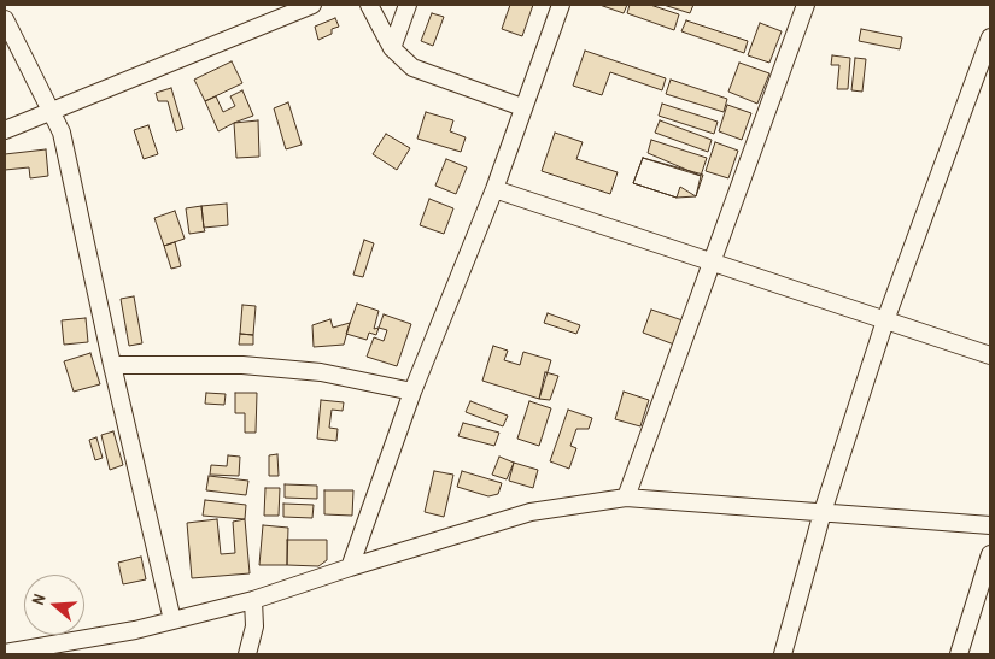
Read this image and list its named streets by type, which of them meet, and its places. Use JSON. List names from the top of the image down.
{
  "north": "left"
}
